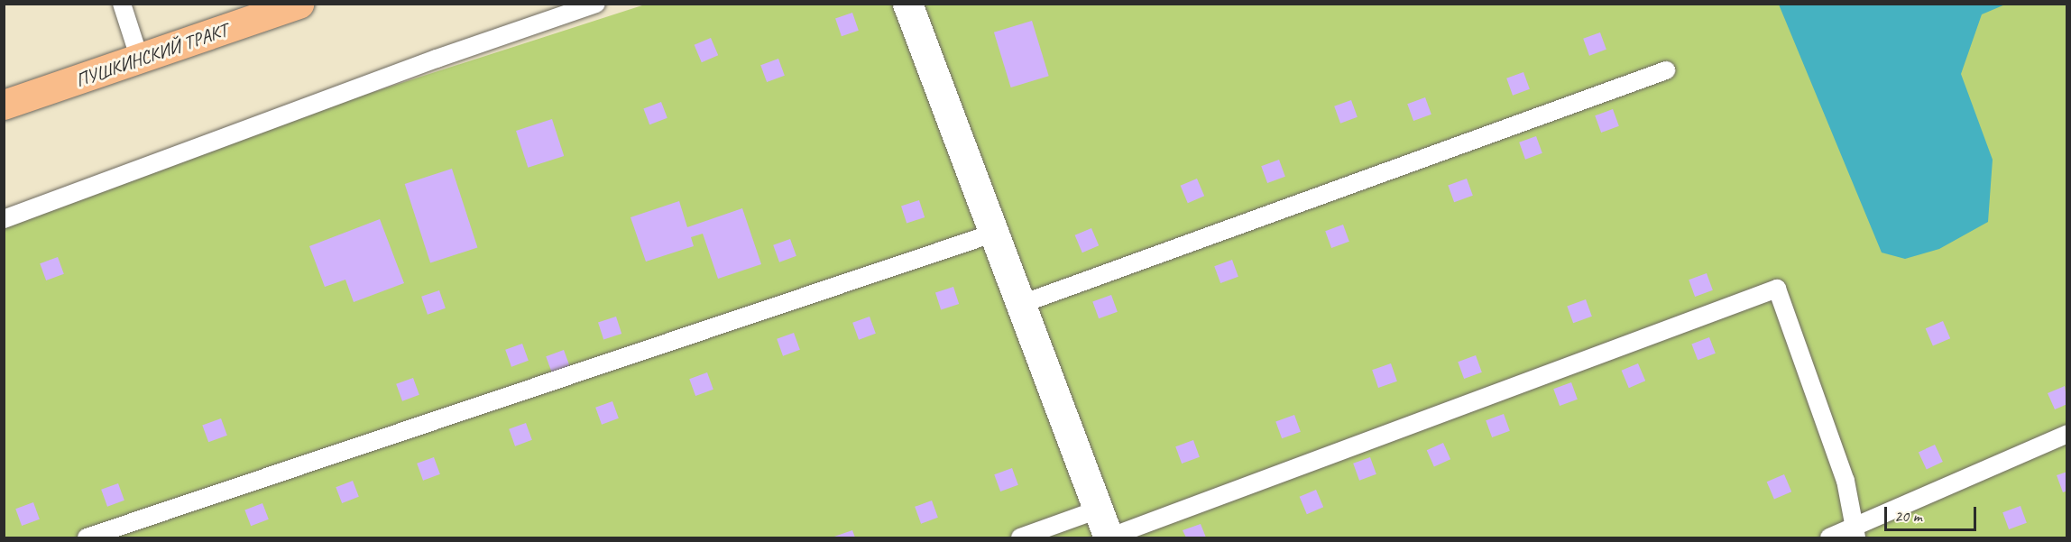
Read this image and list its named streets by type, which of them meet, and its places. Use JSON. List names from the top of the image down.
{
  "streets": {
    "main road": ["ПУШКИНСКИЙ ТРАКТ"]
  },
  "scale_bar": "20 m"
}
